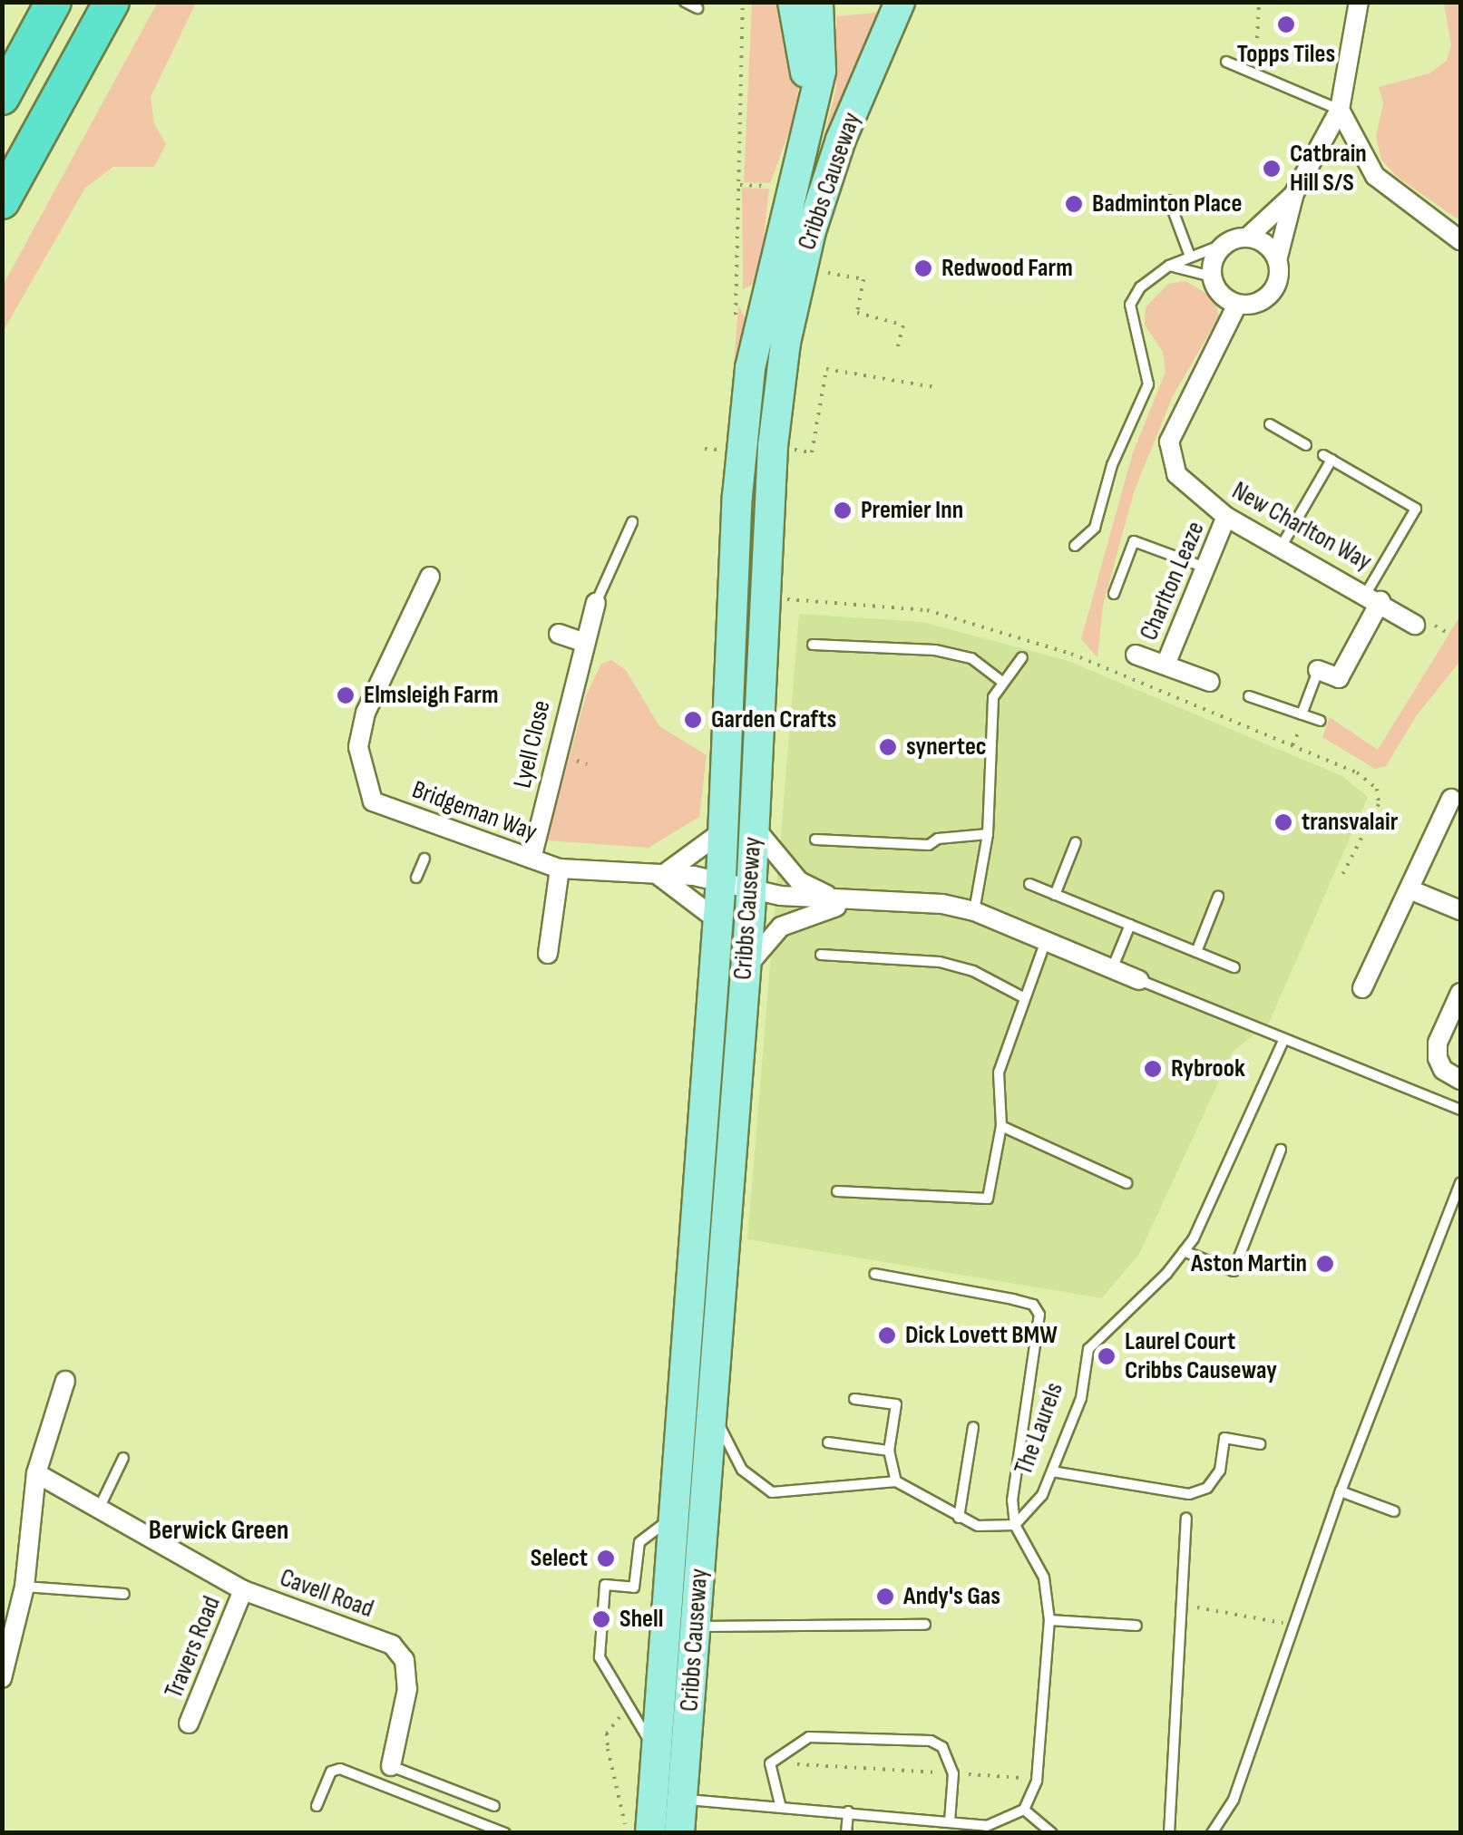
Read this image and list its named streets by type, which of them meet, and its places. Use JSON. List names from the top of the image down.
{
  "streets": {
    "main road": ["Cribbs Causeway"],
    "street": [
      "New Charlton Way",
      "Charlton Leaze",
      "Lyell Close",
      "Bridgeman Way",
      "Cavell Road",
      "Travers Road"
    ],
    "lane": ["The Laurels"]
  },
  "crossings": [
    ["Cribbs Causeway", "Bridgeman Way"],
    ["New Charlton Way", "Charlton Leaze"],
    ["Lyell Close", "Bridgeman Way"],
    ["Cavell Road", "Travers Road"]
  ],
  "districts": ["Berwick Green"],
  "places": [
    "Topps Tiles",
    "Catbrain Hill S/S",
    "Badminton Place",
    "Redwood Farm",
    "Premier Inn",
    "Elmsleigh Farm",
    "Garden Crafts",
    "synertec",
    "transvalair",
    "Rybrook",
    "Aston Martin",
    "Dick Lovett BMW",
    "Laurel Court Cribbs Causeway",
    "Select",
    "Andy's Gas",
    "Shell"
  ]
}
